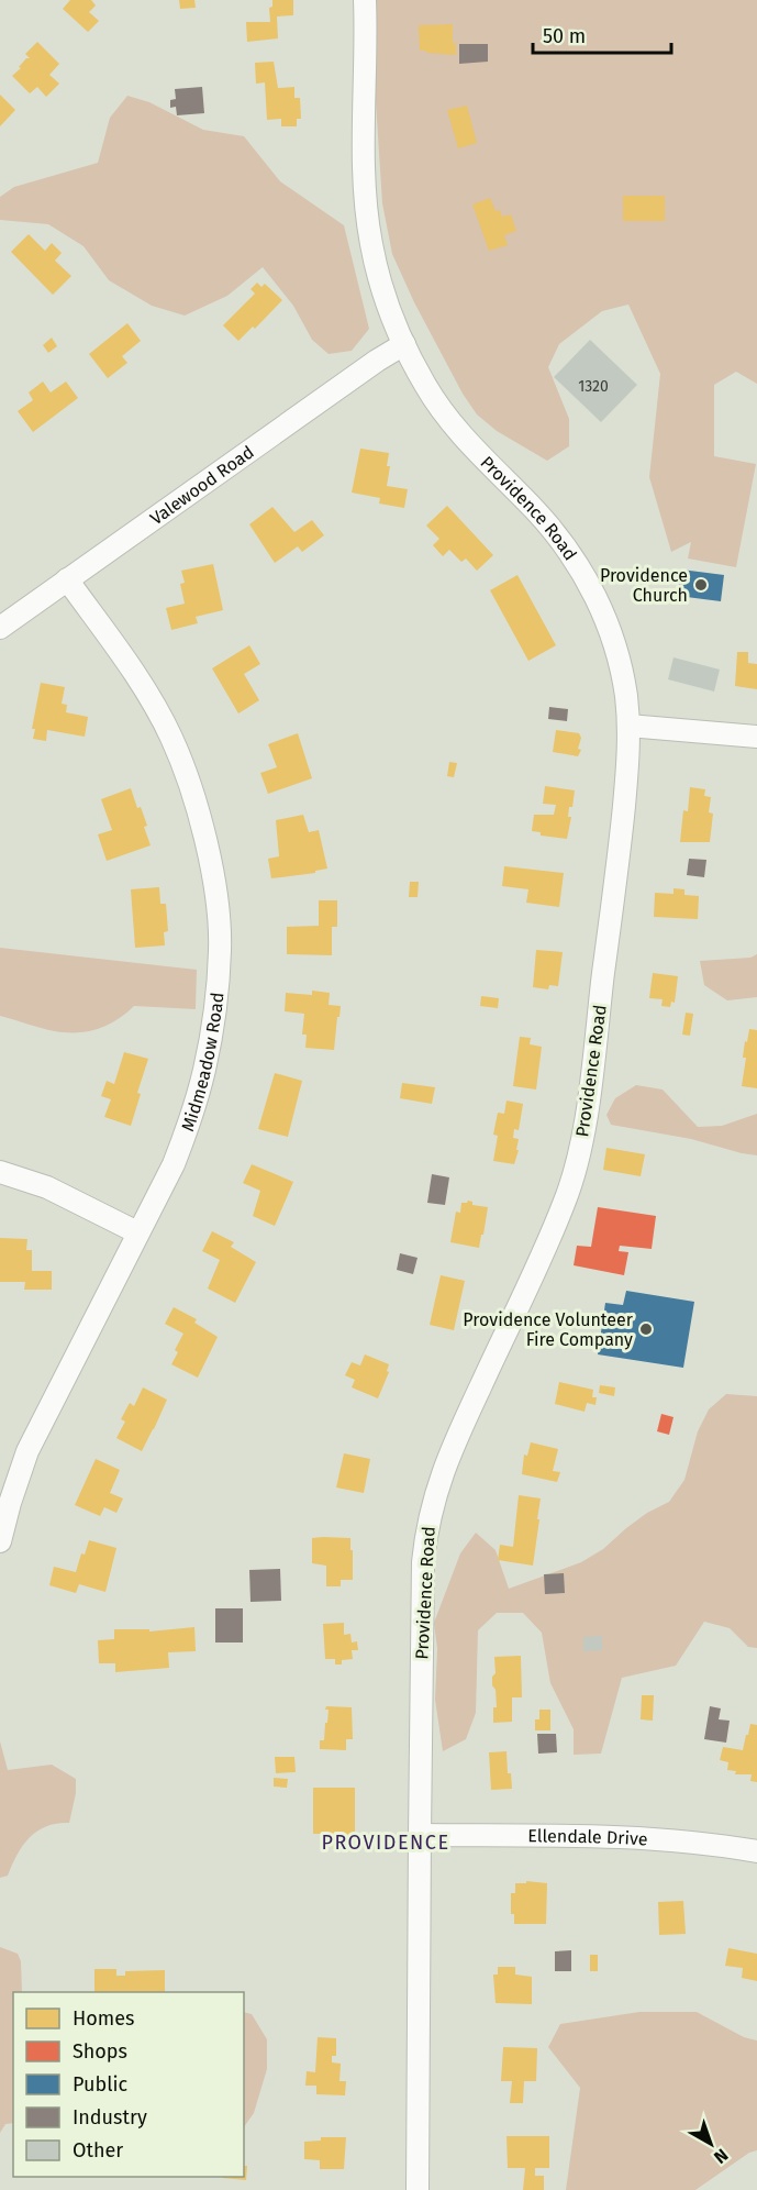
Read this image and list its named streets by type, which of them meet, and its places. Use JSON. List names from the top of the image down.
{
  "streets": {
    "street": [
      "Valewood Road",
      "Providence Road",
      "Midmeadow Road",
      "Ellendale Drive"
    ]
  },
  "crossings": [
    ["Valewood Road", "Providence Road"],
    ["Valewood Road", "Midmeadow Road"],
    ["Providence Road", "Ellendale Drive"]
  ],
  "districts": ["PROVIDENCE"],
  "places": ["Providence Church", "Providence Volunteer Fire Company"],
  "house_numbers": ["1320"],
  "legend": [
    "Homes",
    "Shops",
    "Public",
    "Industry",
    "Other"
  ],
  "scale_bar": "50 m",
  "north": "bottom right"
}
